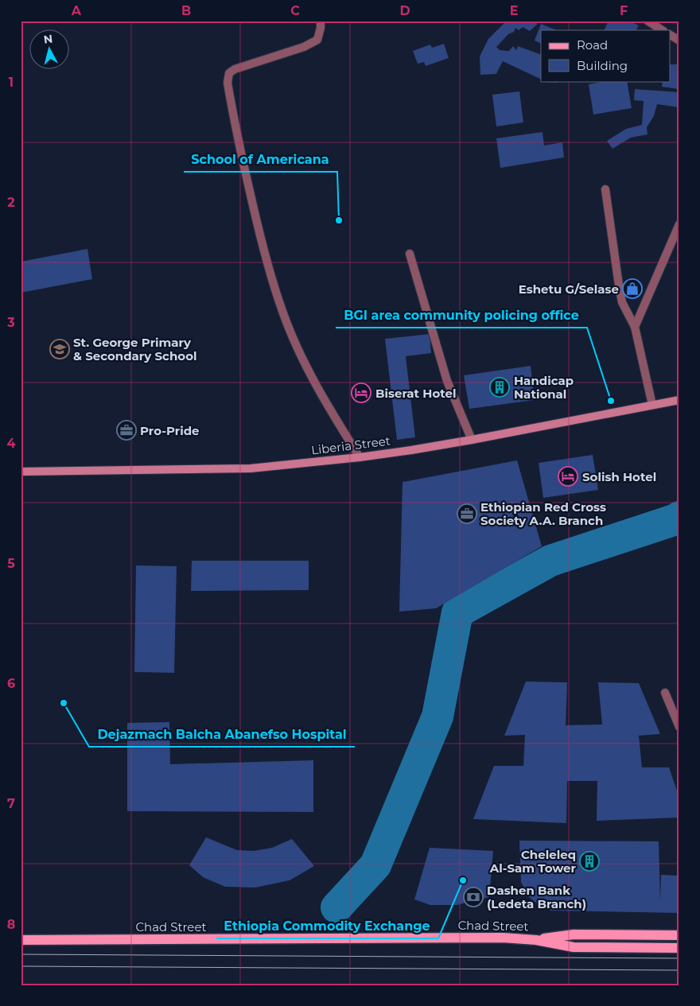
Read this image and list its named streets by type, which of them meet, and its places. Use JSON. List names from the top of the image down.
{
  "streets": {
    "main road": ["Chad Street"],
    "street": ["Liberia Street"]
  },
  "places": {
    "other": [
      "School of Americana",
      "BGI area community policing office",
      "Dejazmach Balcha Abanefso Hospital",
      "Ethiopia Commodity Exchange"
    ],
    "shop": ["Eshetu G/Selase"],
    "school or university": ["St. George Primary & Secondary School"],
    "building": ["Handicap National", "Cheleleq Al-Sam Tower"],
    "hotel": ["Biserat Hotel", "Solish Hotel"],
    "office": ["Pro-Pride", "Ethiopian Red Cross Society A.A. Branch"],
    "bank": ["Dashen Bank (Ledeta Branch)"]
  },
  "legend": ["Road", "Building"],
  "north": "top",
  "grid": {
    "columns": [
      "A",
      "B",
      "C",
      "D",
      "E",
      "F"
    ],
    "rows": [
      "1",
      "2",
      "3",
      "4",
      "5",
      "6",
      "7",
      "8"
    ]
  }
}
